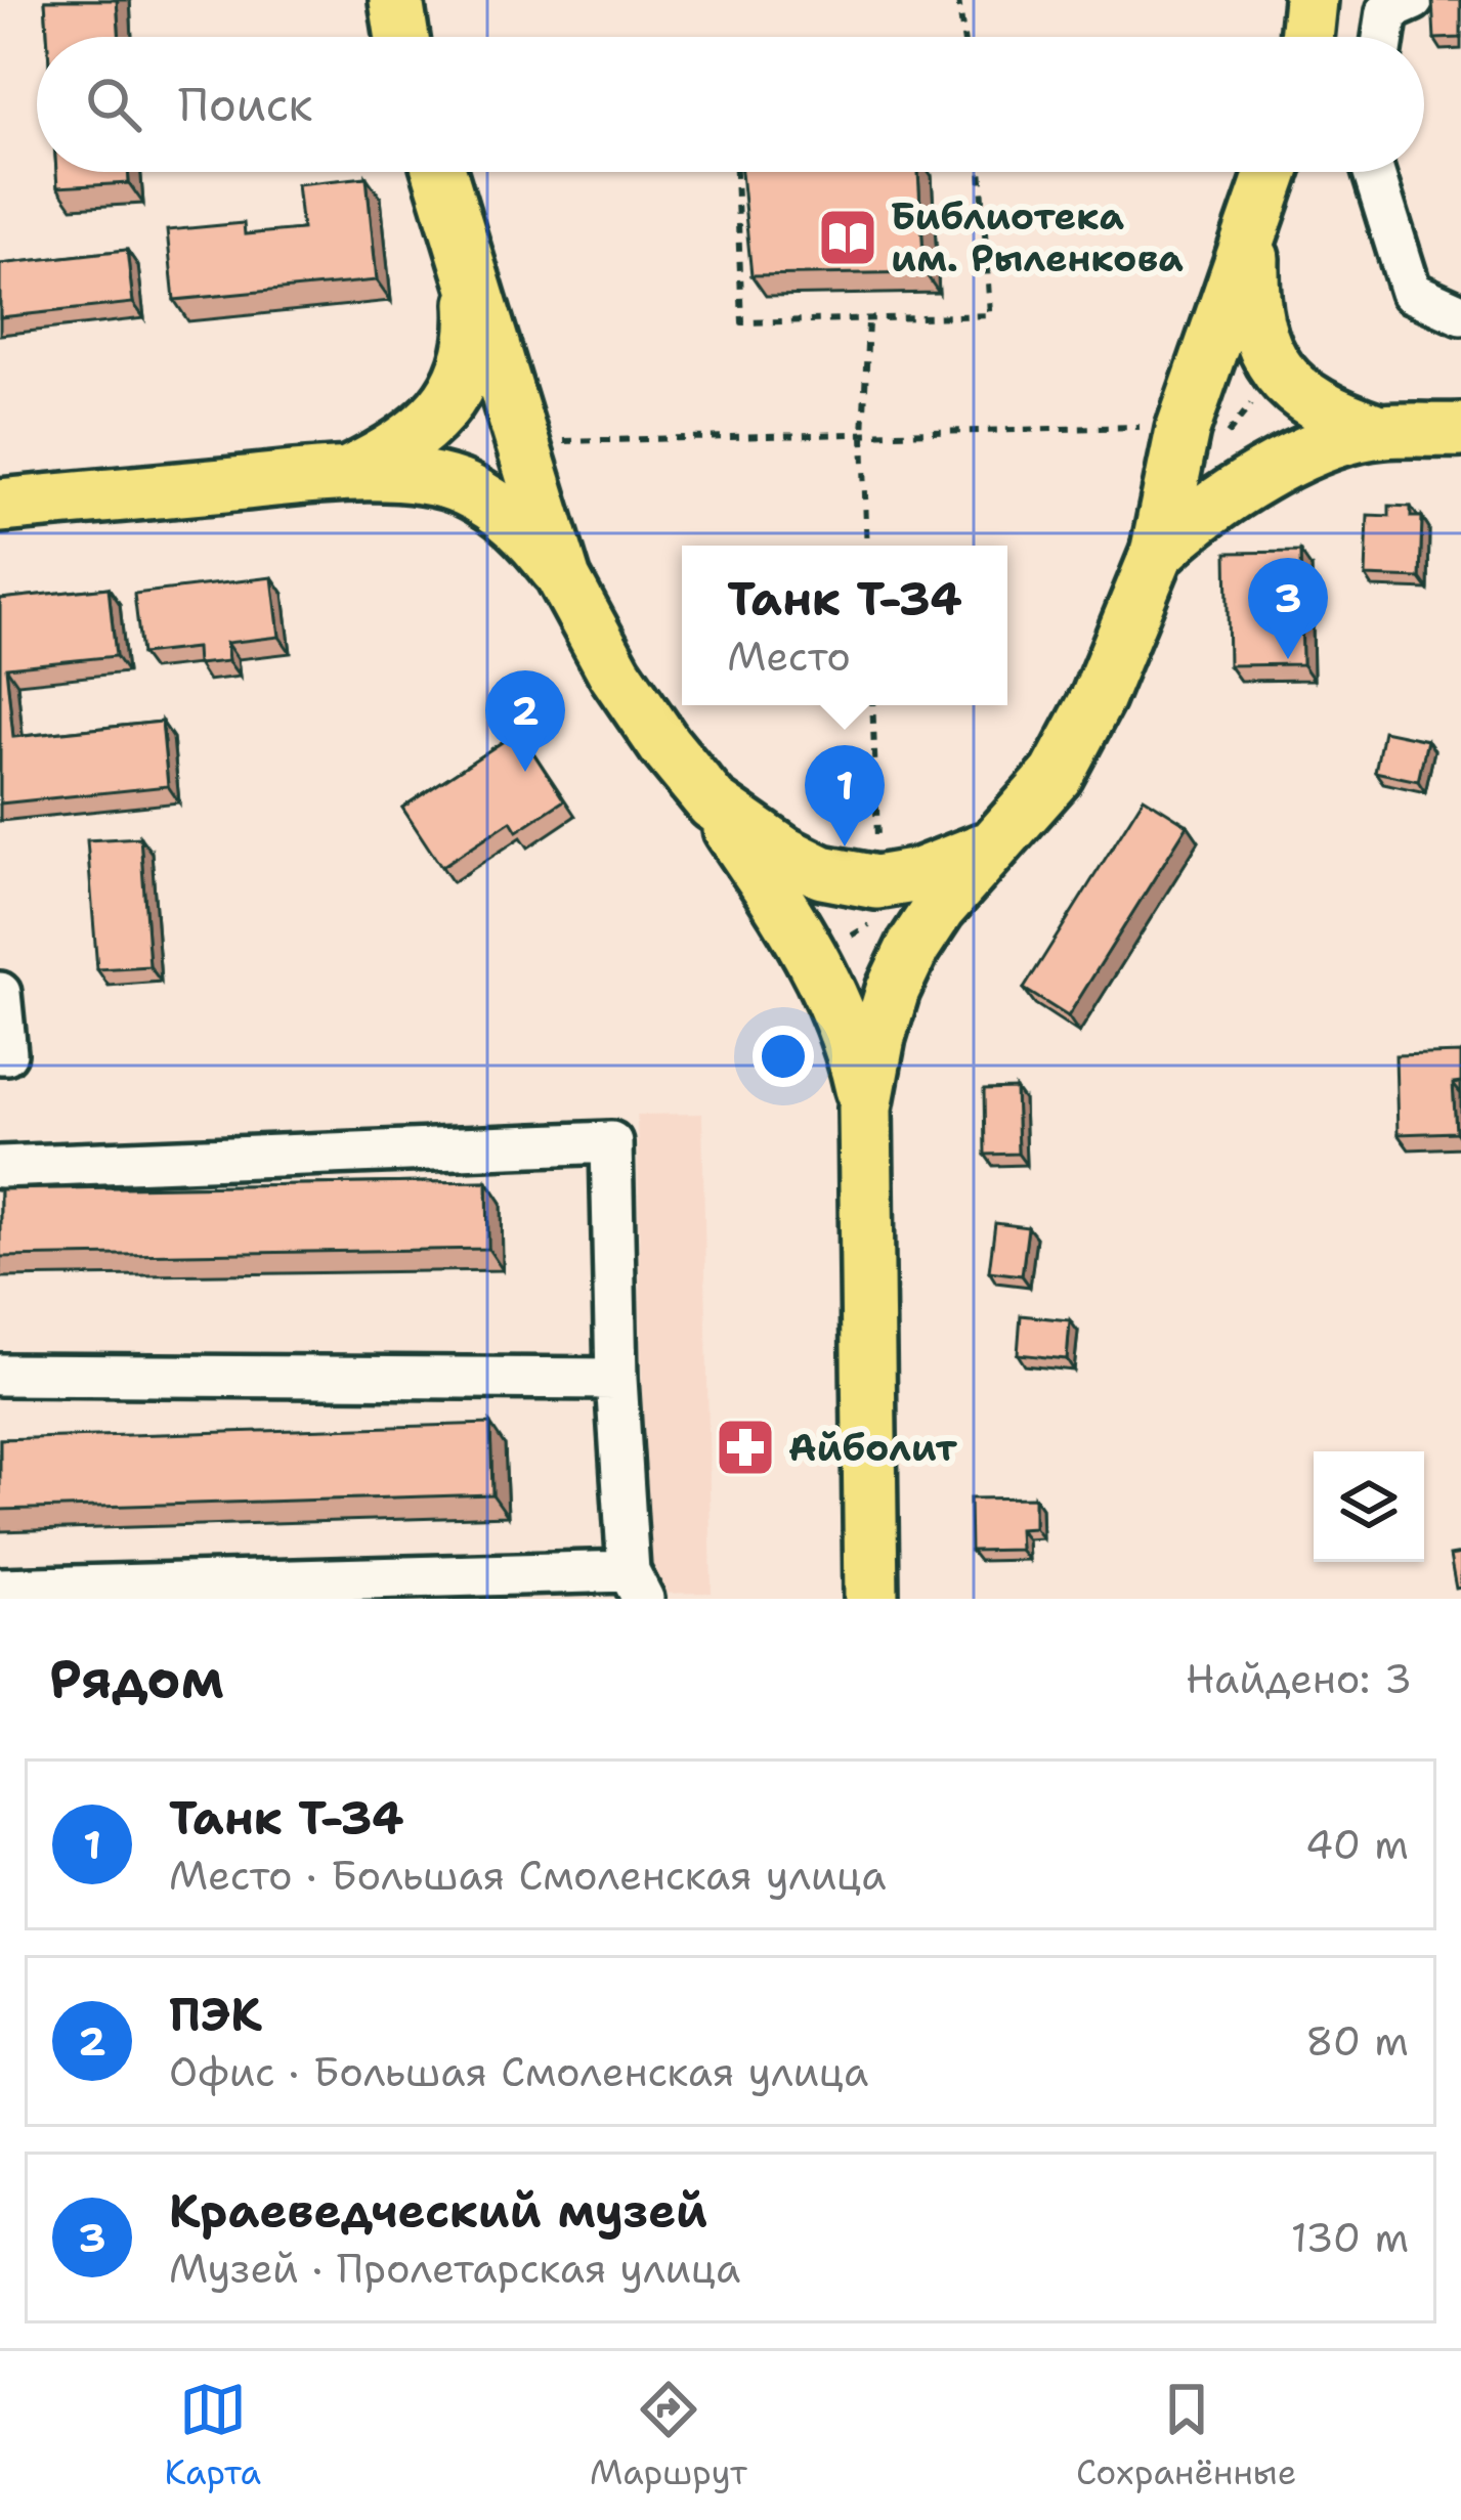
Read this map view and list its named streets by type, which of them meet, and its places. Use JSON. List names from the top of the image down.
{
  "places": {
    "library": ["Библиотека им. Рыленкова"],
    "pharmacy": ["Айболит"]
  },
  "page": {
    "search": "Поиск",
    "popup": ["Танк Т-34", "Место"],
    "pins": ["3", "2", "1"],
    "heading": ["Рядом", "Найдено: 3"],
    "list": [
      {
        "mark": "1",
        "name": "Танк Т-34",
        "note": "Место · Большая Смоленская улица",
        "value": "40 m"
      },
      {
        "mark": "2",
        "name": "ПЭК",
        "note": "Офис · Большая Смоленская улица",
        "value": "80 m"
      },
      {
        "mark": "3",
        "name": "Краеведческий музей",
        "note": "Музей · Пролетарская улица",
        "value": "130 m"
      }
    ],
    "nav": ["Карта", "Маршрут", "Сохранённые"]
  }
}
